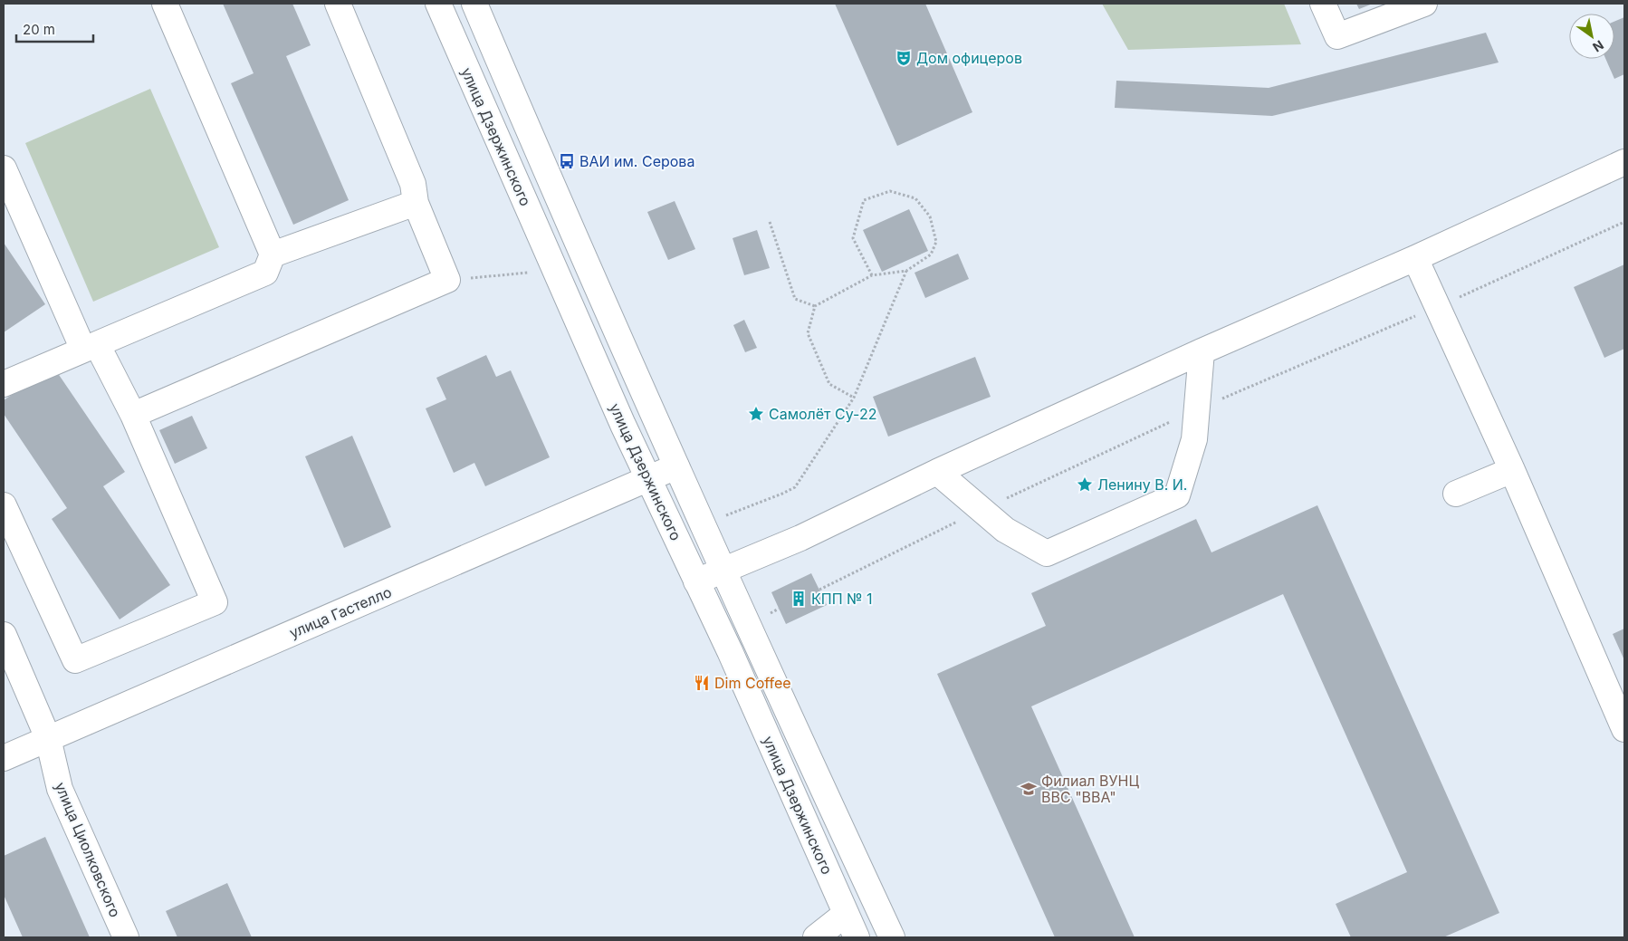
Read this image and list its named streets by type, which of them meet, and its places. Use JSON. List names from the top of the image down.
{
  "streets": {
    "street": ["улица Дзержинского", "улица Гастелло", "улица Циолковского"]
  },
  "crossings": [
    ["улица Дзержинского", "улица Гастелло"],
    ["улица Гастелло", "улица Циолковского"]
  ],
  "places": {
    "theatre": ["Дом офицеров"],
    "bus stop": ["ВАИ им. Серова"],
    "place": ["Самолёт Су-22", "Ленину В. И."],
    "building": ["КПП № 1"],
    "restaurant": ["Dim Coffee"],
    "school or university": ["Филиал ВУНЦ ВВС \"ВВА\""]
  },
  "scale_bar": "20 m",
  "north": "bottom right"
}
